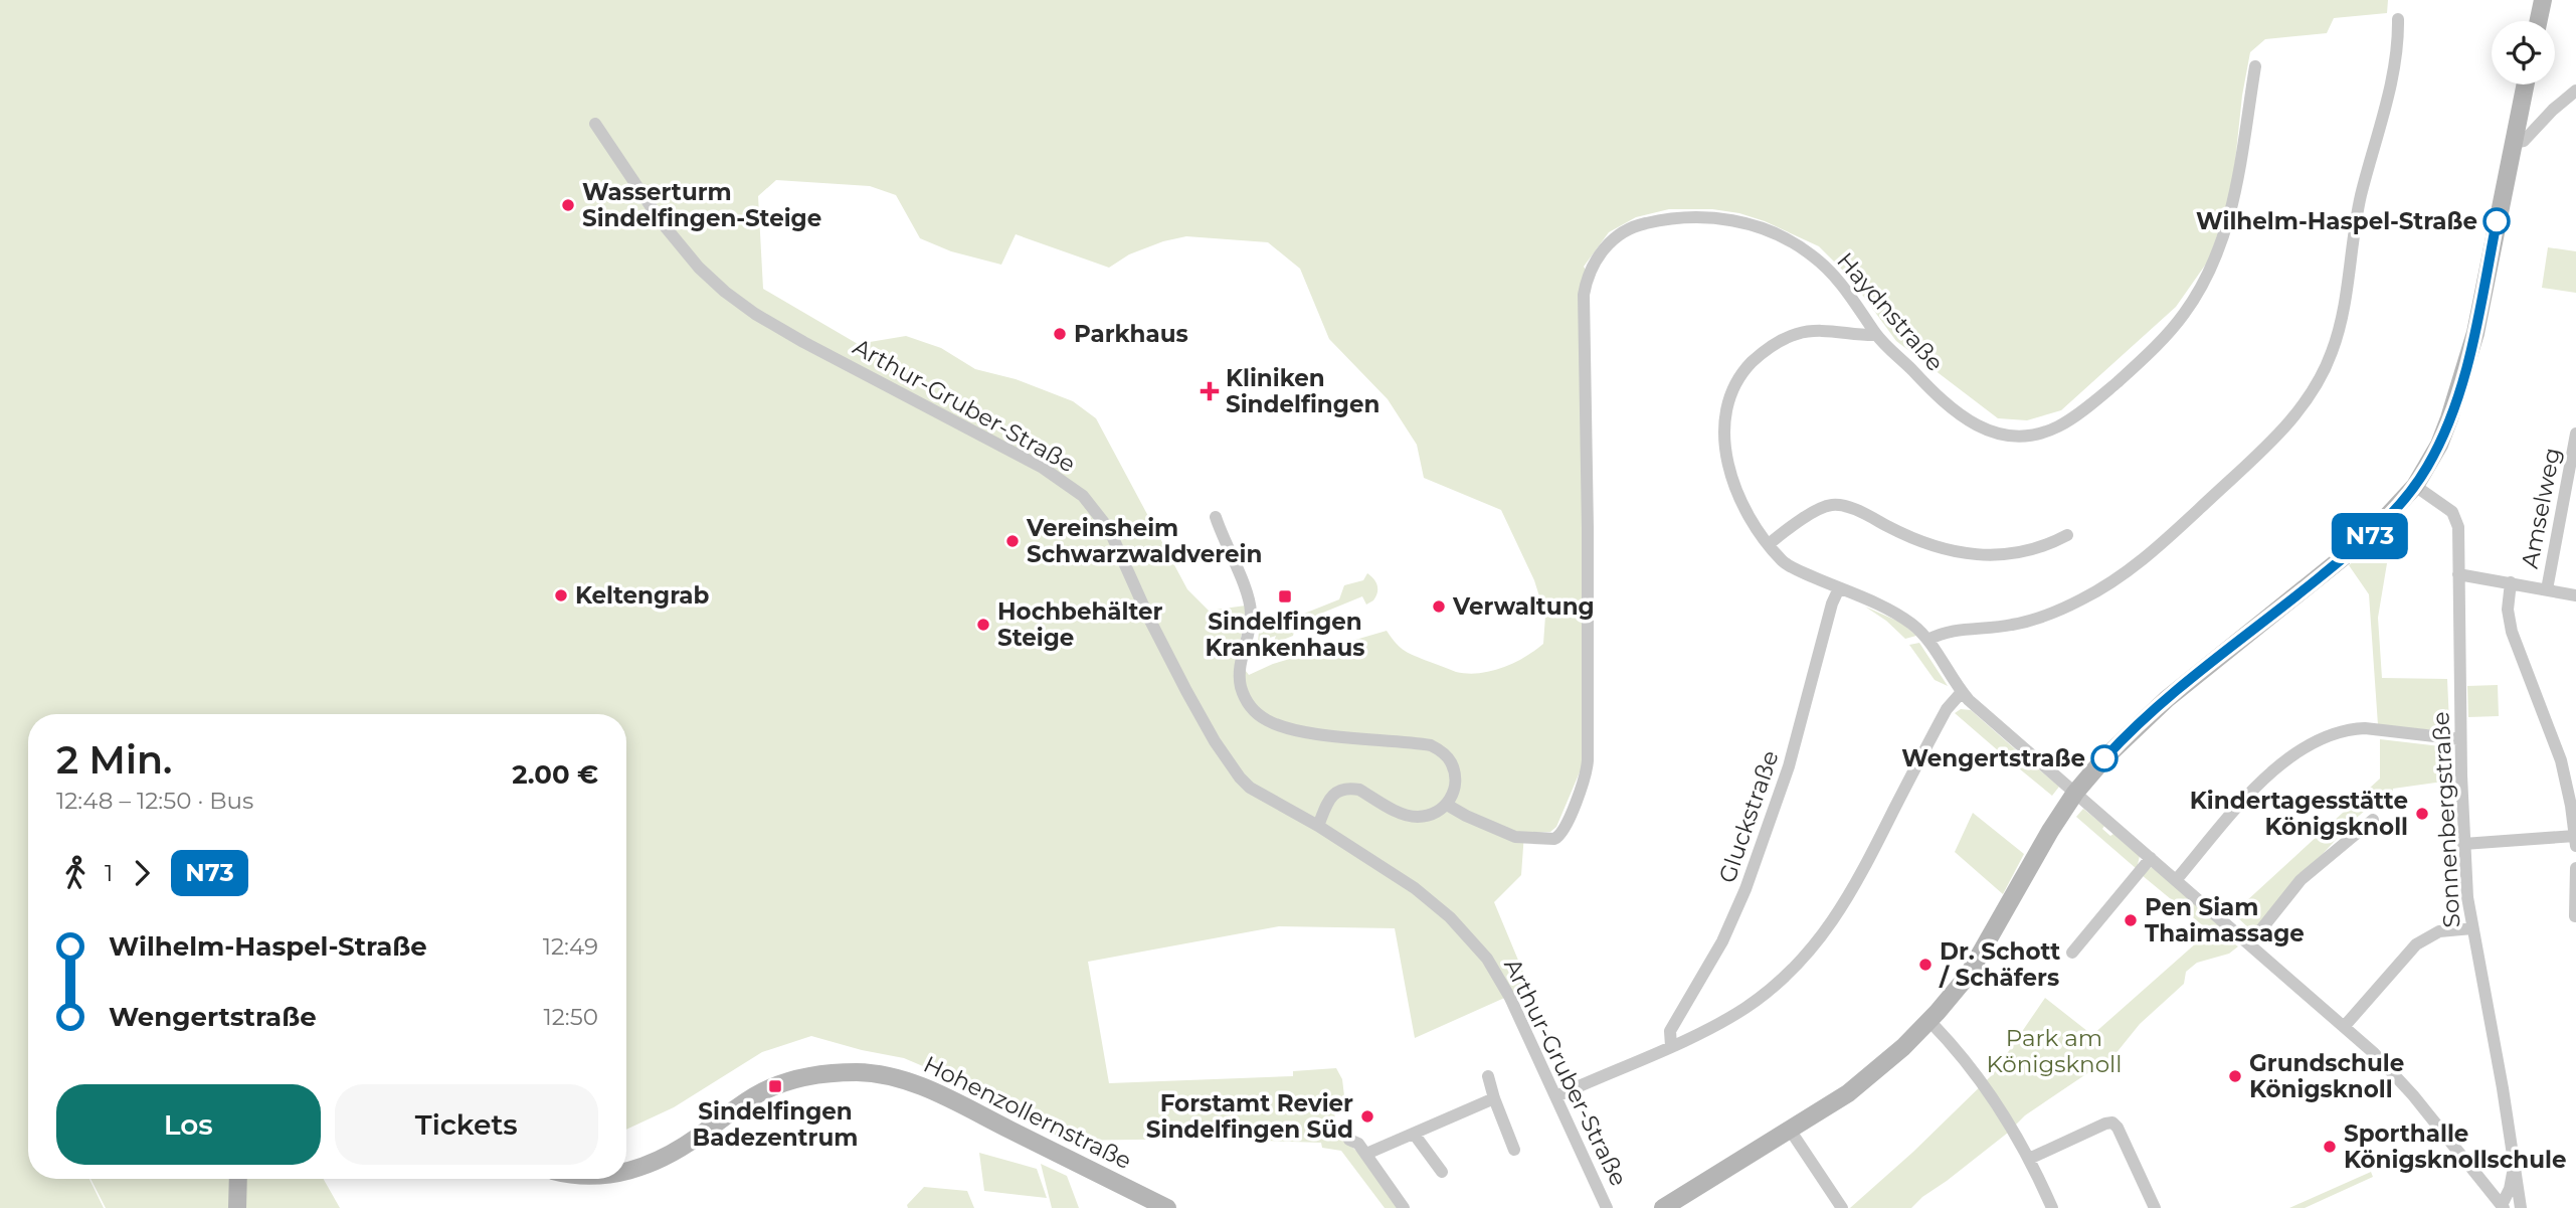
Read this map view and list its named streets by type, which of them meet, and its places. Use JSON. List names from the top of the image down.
{
  "streets": {
    "street": [
      "Haydnstraße",
      "Arthur-Gruber-Straße",
      "Amselweg",
      "Gluckstraße",
      "Sonnenbergstraße",
      "Hohenzollernstraße"
    ]
  },
  "parks": ["Park am Königsknoll"],
  "places": {
    "other": [
      "Wasserturm Sindelfingen-Steige",
      "Wilhelm-Haspel-Straße",
      "Parkhaus",
      "Vereinsheim Schwarzwaldverein",
      "Keltengrab",
      "Verwaltung",
      "Hochbehälter Steige",
      "Wengertstraße",
      "Kindertagesstätte Königsknoll",
      "Pen Siam Thaimassage",
      "Dr. Schott / Schäfers",
      "Grundschule Königsknoll",
      "Forstamt Revier Sindelfingen Süd",
      "Sporthalle Königsknollschule"
    ],
    "health": ["Kliniken Sindelfingen"],
    "transit": ["Sindelfingen Krankenhaus", "Sindelfingen Badezentrum"]
  },
  "lines": ["bus line N73"],
  "page": {
    "on_map": "N73",
    "heading": ["2 Min.", "12:48 – 12:50 · Bus", "2.00 €"],
    "legs": ["1", "N73"],
    "list": [
      {
        "name": "Wilhelm-Haspel-Straße",
        "value": "12:49"
      },
      {
        "name": "Wengertstraße",
        "value": "12:50"
      }
    ],
    "buttons": ["Los", "Tickets"]
  }
}
